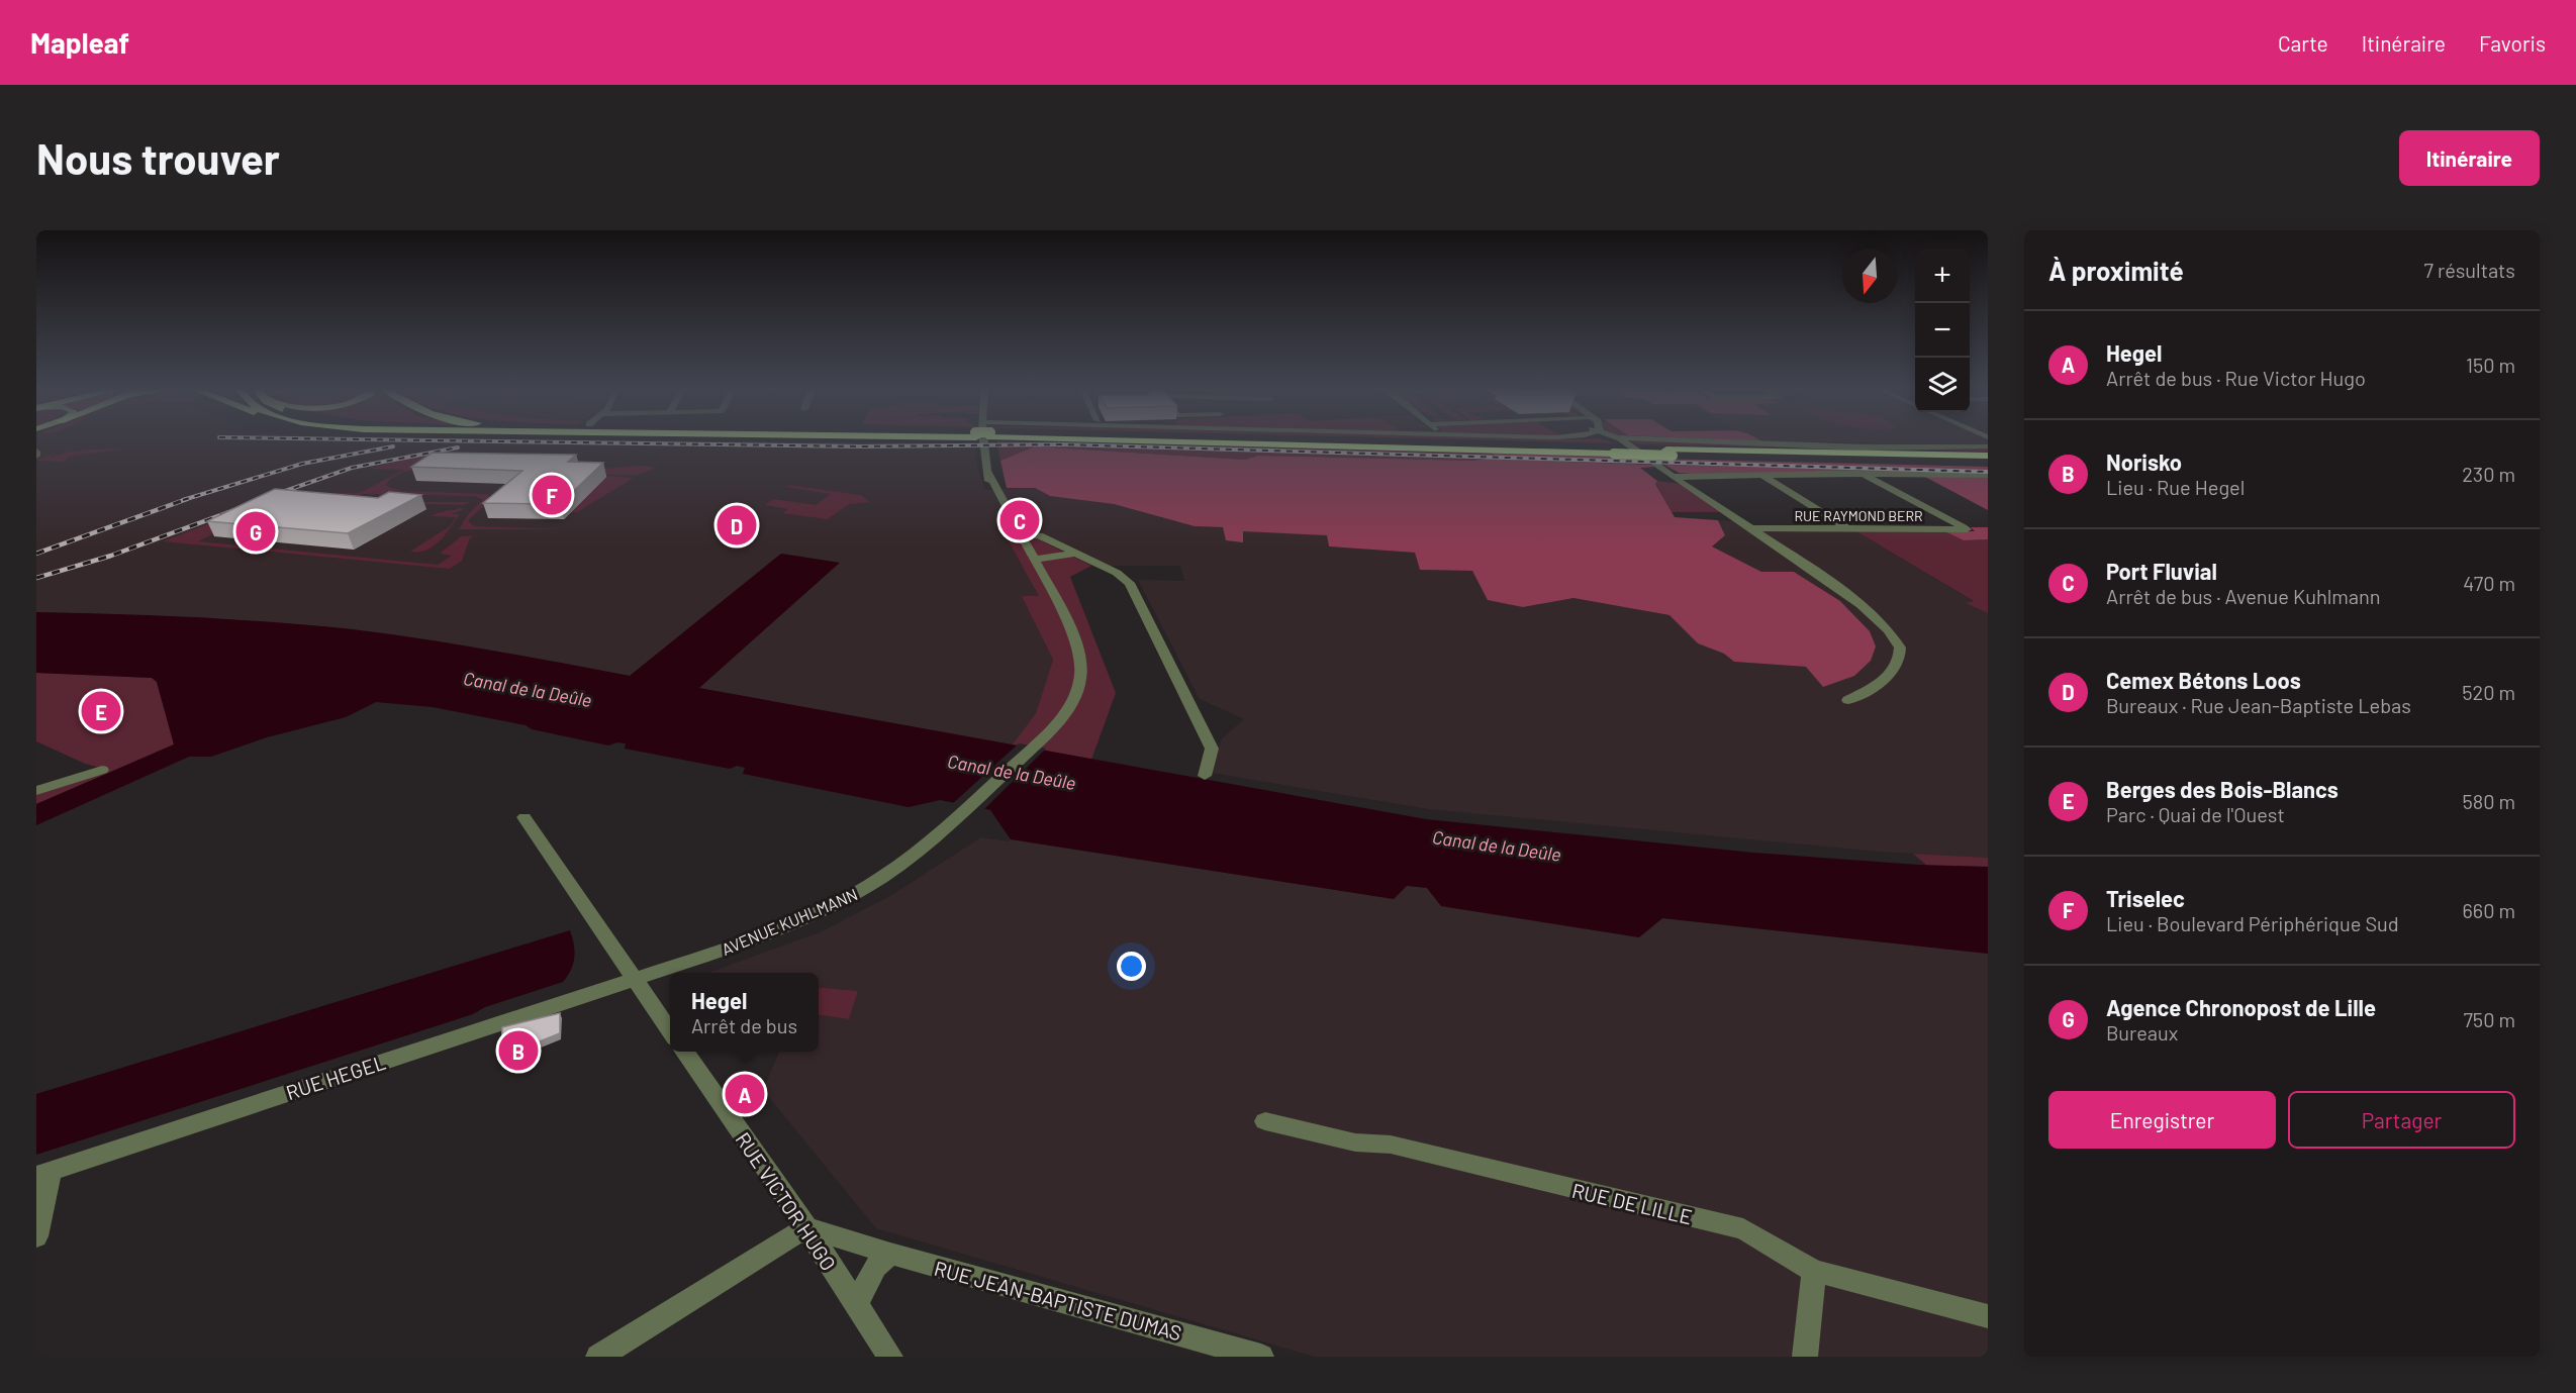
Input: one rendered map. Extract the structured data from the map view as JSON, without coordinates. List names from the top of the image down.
{
  "streets": {
    "street": [
      "RUE RAYMOND BERR",
      "AVENUE KUHLMANN",
      "RUE HEGEL",
      "RUE VICTOR HUGO",
      "RUE DE LILLE",
      "RUE JEAN-BAPTISTE DUMAS"
    ]
  },
  "crossings": [
    ["AVENUE KUHLMANN", "RUE HEGEL"],
    ["RUE VICTOR HUGO", "RUE JEAN-BAPTISTE DUMAS"]
  ],
  "water": ["Canal de la Deûle"],
  "north": "bottom",
  "page": {
    "header": "Mapleaf",
    "nav": ["Carte", "Itinéraire", "Favoris"],
    "buttons": [
      "Itinéraire",
      ["Enregistrer", "Partager"]
    ],
    "title": "Nous trouver",
    "heading": ["À proximité", "7 résultats"],
    "map_buttons": ["+", "−"],
    "list": [
      {
        "mark": "A",
        "name": "Hegel",
        "note": "Arrêt de bus · Rue Victor Hugo",
        "value": "150 m"
      },
      {
        "mark": "B",
        "name": "Norisko",
        "note": "Lieu · Rue Hegel",
        "value": "230 m"
      },
      {
        "mark": "C",
        "name": "Port Fluvial",
        "note": "Arrêt de bus · Avenue Kuhlmann",
        "value": "470 m"
      },
      {
        "mark": "D",
        "name": "Cemex Bétons Loos",
        "note": "Bureaux · Rue Jean-Baptiste Lebas",
        "value": "520 m"
      },
      {
        "mark": "E",
        "name": "Berges des Bois-Blancs",
        "note": "Parc · Quai de l'Ouest",
        "value": "580 m"
      },
      {
        "mark": "F",
        "name": "Triselec",
        "note": "Lieu · Boulevard Périphérique Sud",
        "value": "660 m"
      },
      {
        "mark": "G",
        "name": "Agence Chronopost de Lille",
        "note": "Bureaux",
        "value": "750 m"
      }
    ],
    "pins": [
      "F",
      "C",
      "D",
      "G",
      "E",
      "B",
      "A"
    ],
    "popup": ["Hegel", "Arrêt de bus"]
  }
}
